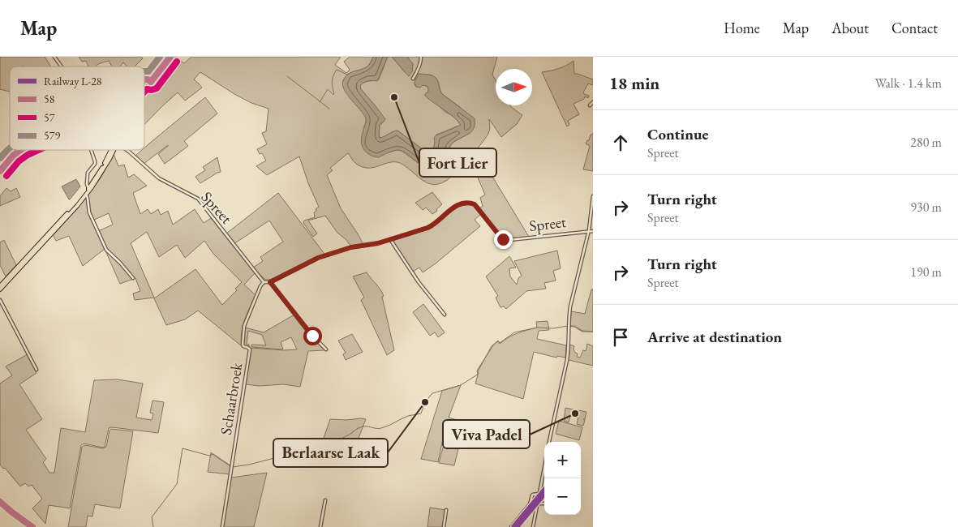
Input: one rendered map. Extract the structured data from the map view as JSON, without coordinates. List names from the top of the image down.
{
  "streets": {
    "street": ["Spreet", "Schaarbroek"]
  },
  "crossings": [
    ["Spreet", "Schaarbroek"]
  ],
  "places": ["Fort Lier", "Berlaarse Laak", "Viva Padel"],
  "lines": [
    "transit line 58",
    "transit line 579",
    "transit line 57",
    "rail line L-28"
  ],
  "legend": [
    "Railway L-28",
    "58",
    "57",
    "579"
  ],
  "north": "right",
  "page": {
    "header": "Map",
    "nav": [
      "Home",
      "Map",
      "About",
      "Contact"
    ],
    "heading": ["18 min", "Walk · 1.4 km"],
    "list": [
      ["Continue", "Spreet", "280 m"],
      ["Turn right", "Spreet", "930 m"],
      ["Turn right", "Spreet", "190 m"],
      "Arrive at destination"
    ],
    "map_buttons": ["+", "−"]
  }
}
